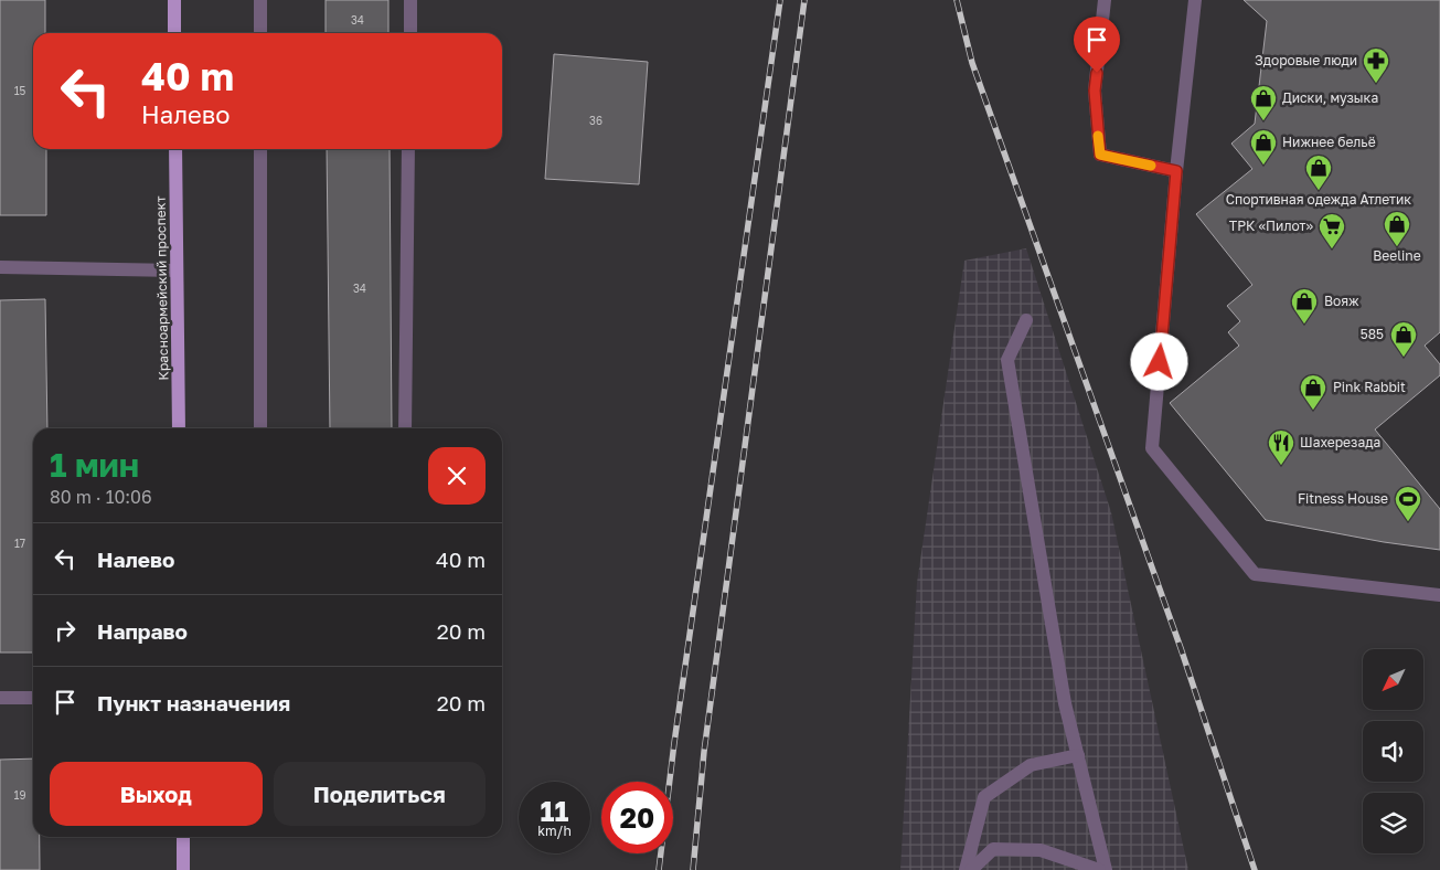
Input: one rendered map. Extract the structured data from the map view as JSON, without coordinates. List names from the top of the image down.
{
  "streets": {
    "main road": ["Красноармейский проспект"]
  },
  "places": {
    "pharmacy": ["Здоровые люди"],
    "shop": [
      "Диски, музыка",
      "Нижнее бельё",
      "Спортивная одежда Атлетик",
      "Beeline",
      "Вояж",
      "585",
      "Pink Rabbit"
    ],
    "supermarket": ["ТРК «Пилот»"],
    "restaurant": ["Шахерезада"],
    "sports": ["Fitness House"]
  },
  "house_numbers": [
    "34",
    "15",
    "36",
    "34",
    "17",
    "19"
  ],
  "north": "bottom left",
  "page": {
    "turn": ["40 m", "Налево"],
    "heading": ["1 мин", "80 m · 10:06"],
    "list": [
      {
        "name": "Налево",
        "value": "40 m"
      },
      {
        "name": "Направо",
        "value": "20 m"
      },
      {
        "name": "Пункт назначения",
        "value": "20 m"
      }
    ],
    "buttons": ["Выход", "Поделиться"],
    "speed": "11 km/h",
    "limit": "20"
  }
}
